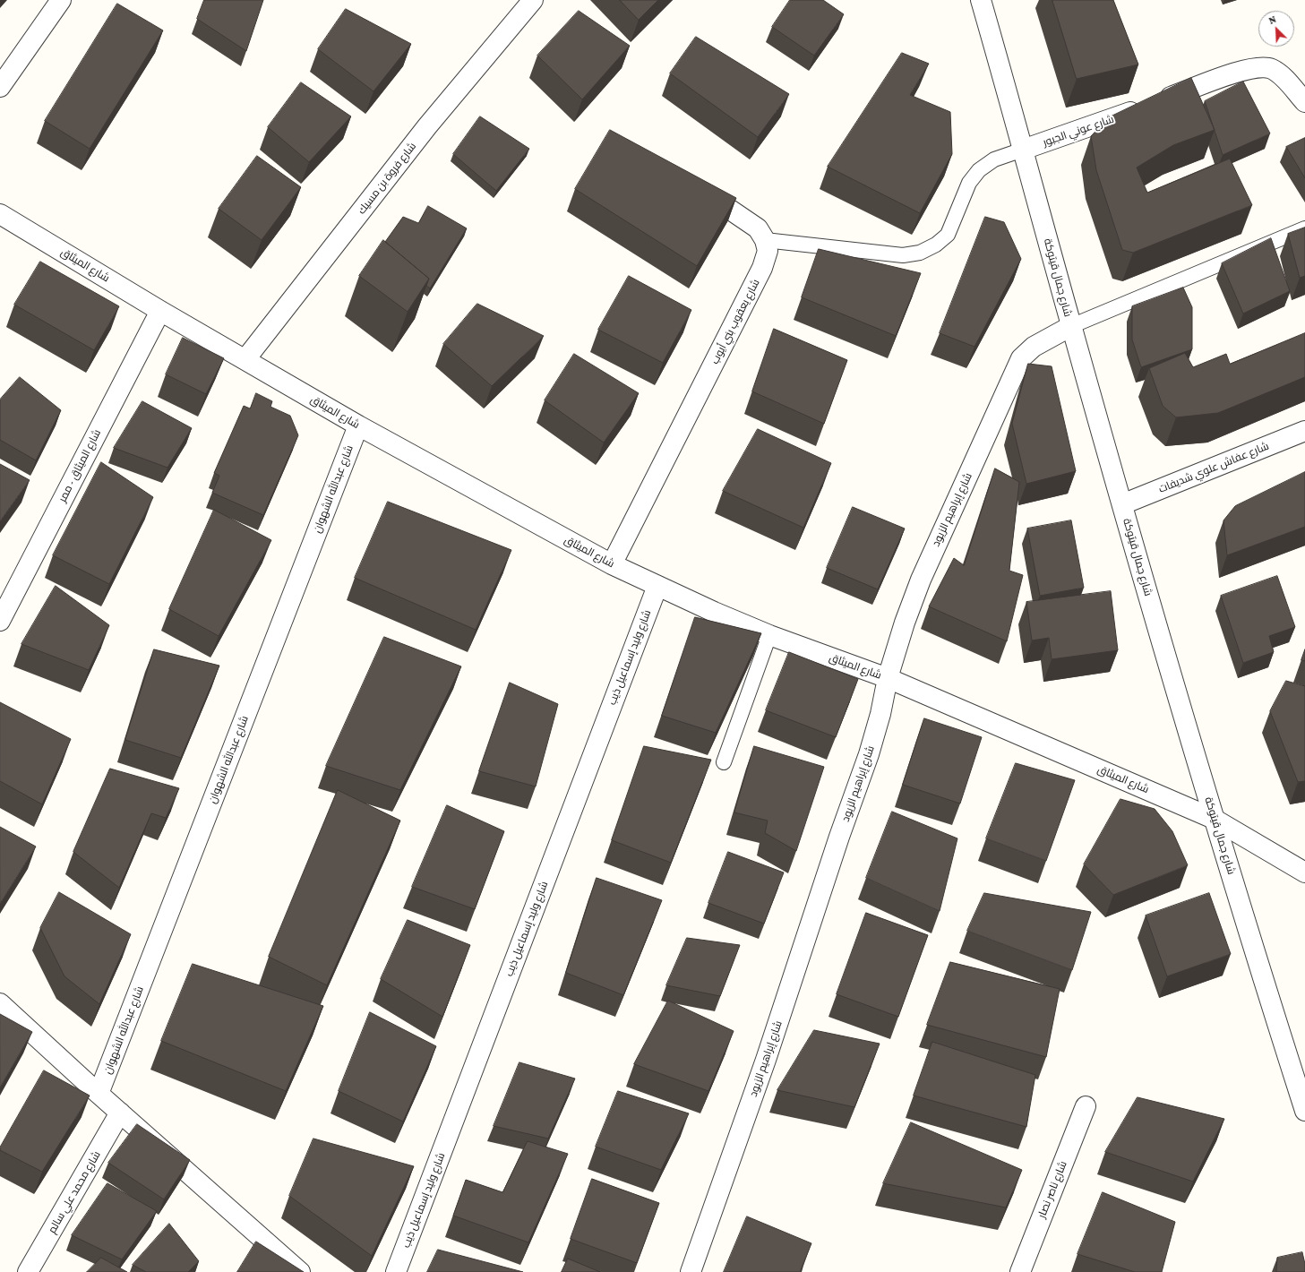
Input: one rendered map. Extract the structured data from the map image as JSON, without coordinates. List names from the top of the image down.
{
  "streets": {
    "street": [
      "شارع عوني الجبور",
      "شارع فروة بن مسيك",
      "شارع الميثاق",
      "شارع جمال قيتوكة",
      "شارع يعقوب بني أيوب",
      "شارع الميثاق - ممر",
      "شارع عفاش علوي شديفات",
      "شارع عبدالله الشهوان",
      "شارع إبراهيم الزيود",
      "شارع وليد إسماعيل ذيب",
      "شارع ناصر نصار",
      "شارع محمد علي سالم"
    ]
  },
  "crossings": [
    ["شارع عوني الجبور", "شارع جمال قيتوكة"],
    ["شارع فروة بن مسيك", "شارع الميثاق"],
    ["شارع الميثاق", "شارع جمال قيتوكة"],
    ["شارع الميثاق", "شارع يعقوب بني أيوب"],
    ["شارع الميثاق", "شارع الميثاق - ممر"],
    ["شارع الميثاق", "شارع عبدالله الشهوان"],
    ["شارع الميثاق", "شارع إبراهيم الزيود"],
    ["شارع الميثاق", "شارع وليد إسماعيل ذيب"],
    ["شارع جمال قيتوكة", "شارع عفاش علوي شديفات"],
    ["شارع جمال قيتوكة", "شارع إبراهيم الزيود"]
  ],
  "north": "top left"
}
